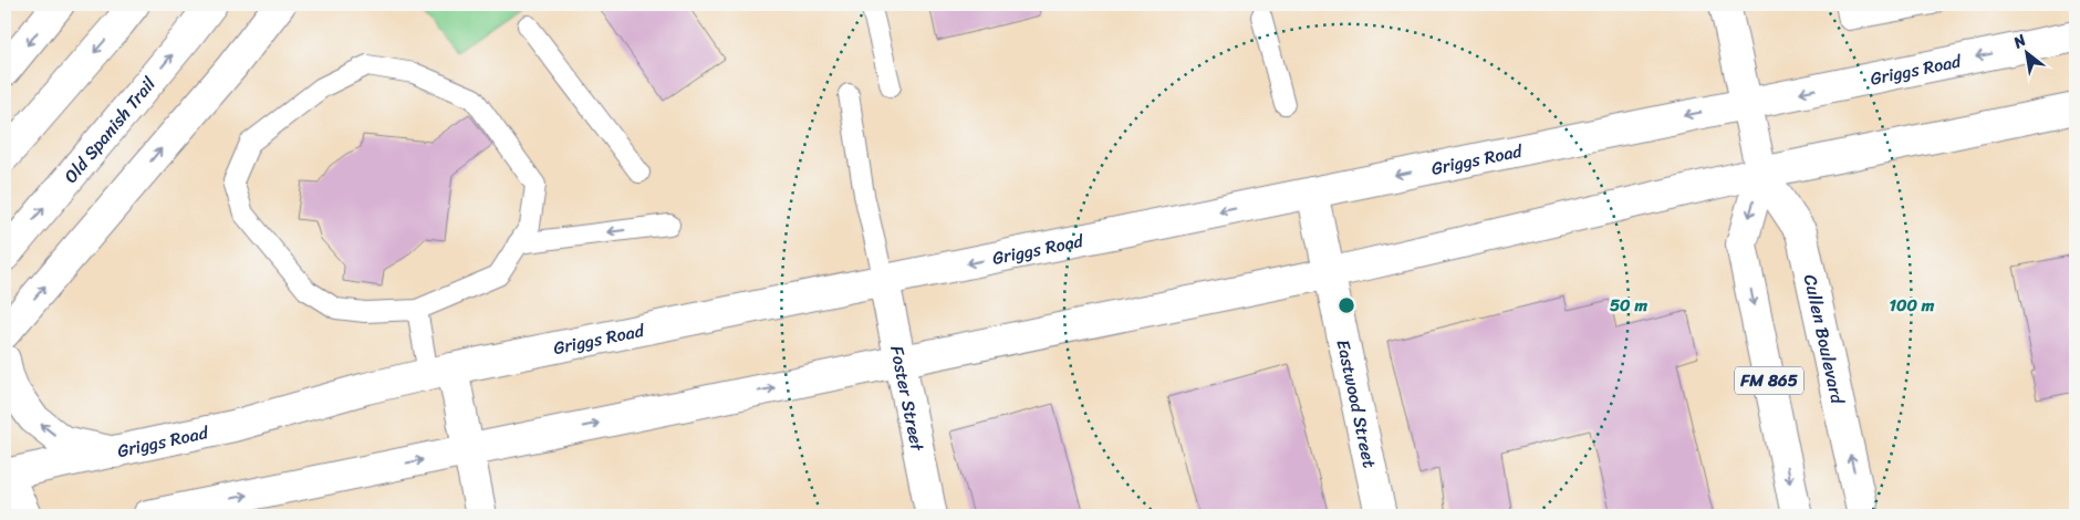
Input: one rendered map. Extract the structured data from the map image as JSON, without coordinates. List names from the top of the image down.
{
  "streets": {
    "main road": [
      "Griggs Road",
      "Old Spanish Trail",
      "Cullen Boulevard",
      "FM 865",
      "Foster Street",
      "Eastwood Street"
    ]
  },
  "crossings": [
    ["Griggs Road", "Cullen Boulevard"],
    ["Griggs Road", "Foster Street"],
    ["Griggs Road", "Eastwood Street"]
  ],
  "north": "top left",
  "rings": ["50 m", "100 m"]
}
